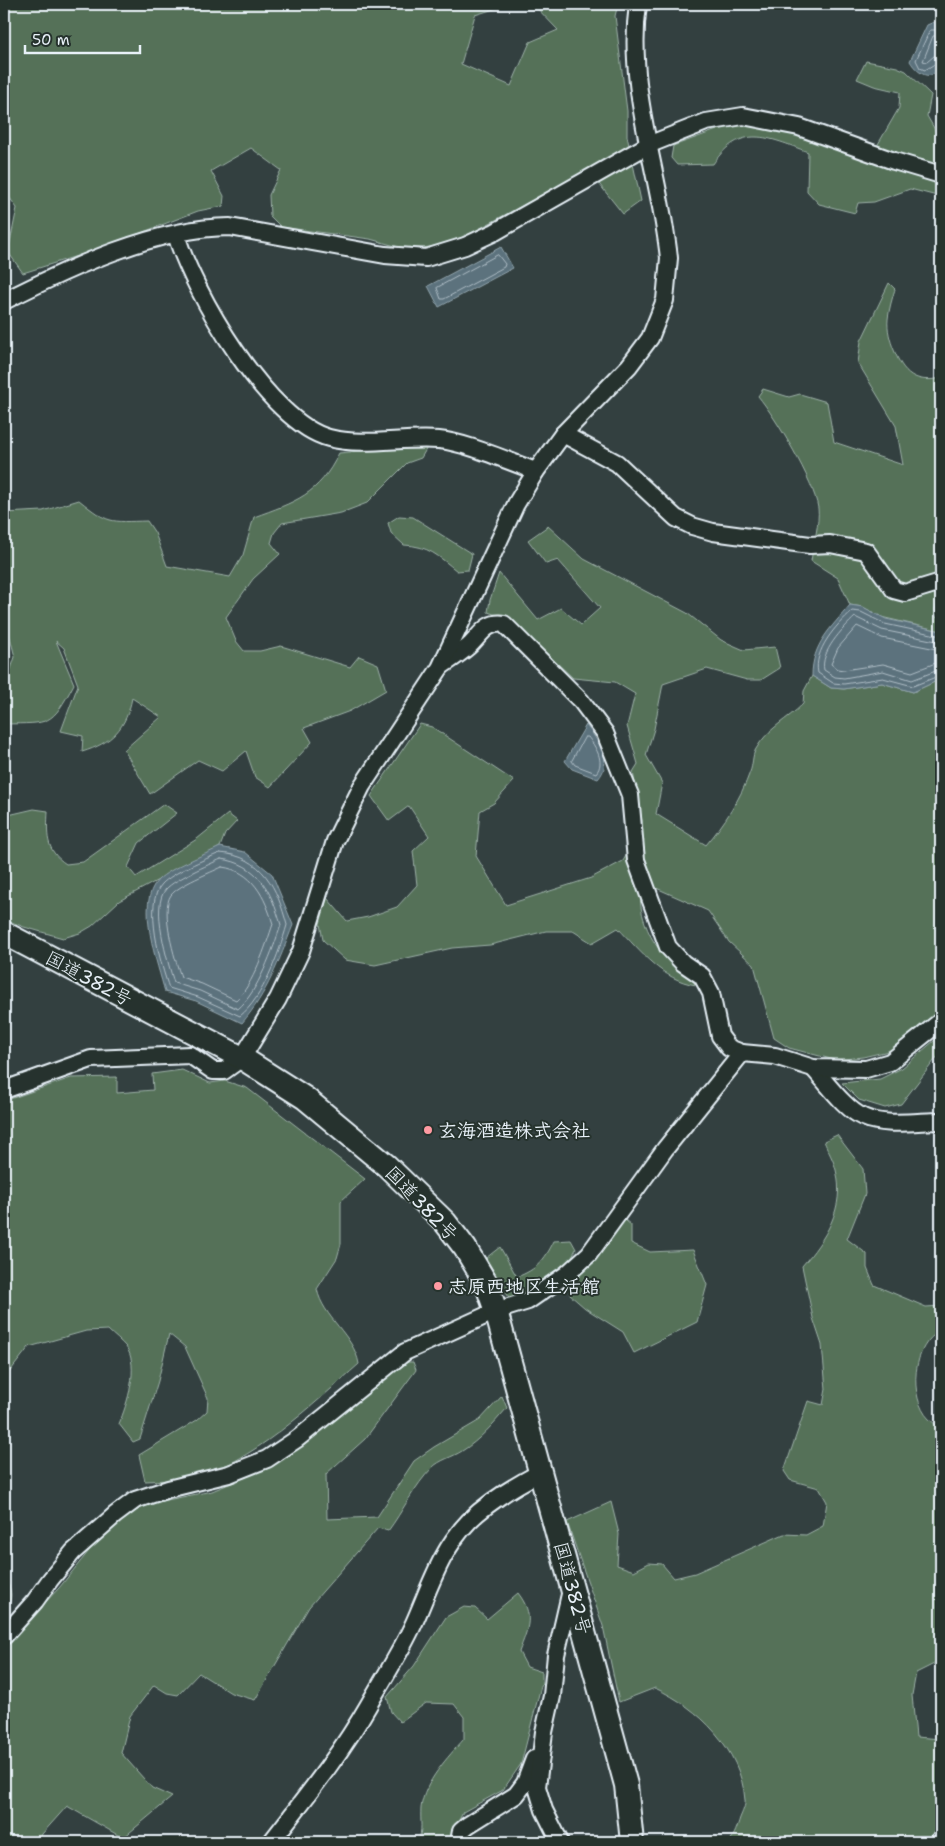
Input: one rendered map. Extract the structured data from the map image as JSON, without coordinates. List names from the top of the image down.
{
  "streets": {
    "highway": ["国道382号"]
  },
  "places": ["玄海酒造株式会社", "志原西地区生活館"],
  "scale_bar": "50 m"
}
